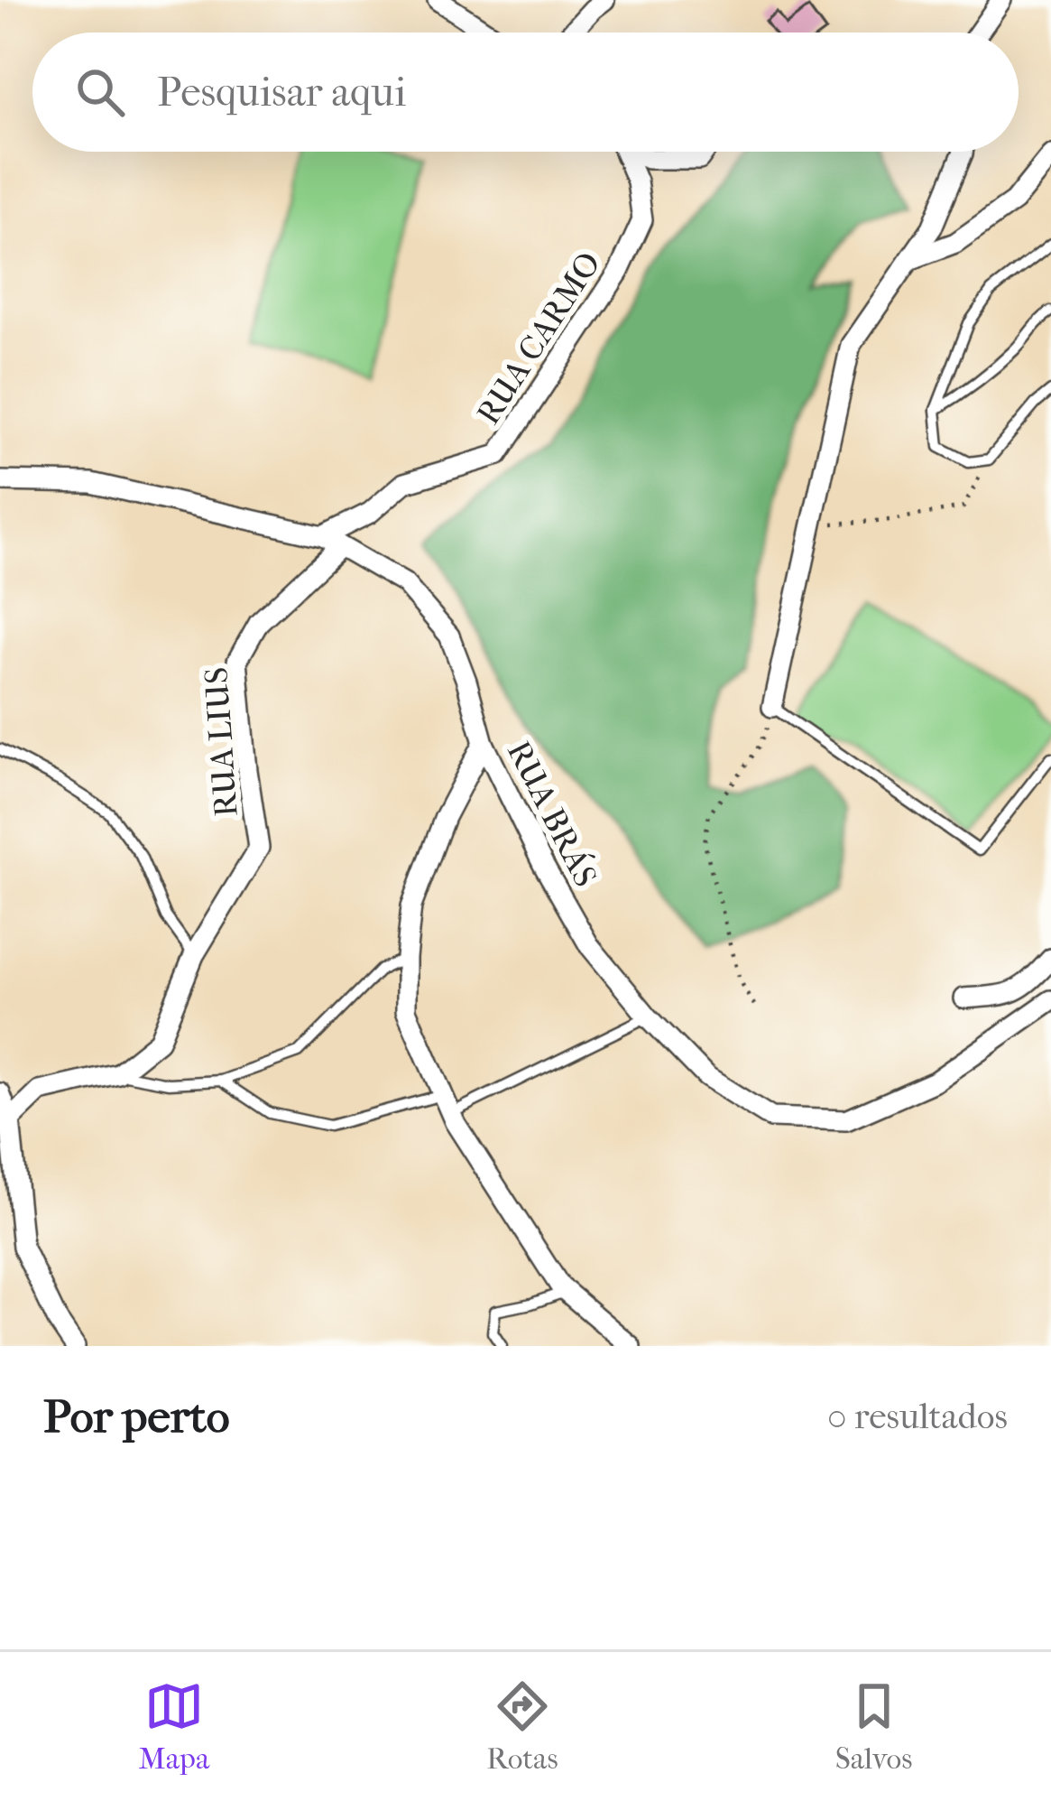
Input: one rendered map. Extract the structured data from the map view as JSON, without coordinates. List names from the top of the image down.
{
  "streets": {
    "street": ["RUA CARMO", "RUA LIUS", "RUA BRÁS"]
  },
  "crossings": [
    ["RUA CARMO", "RUA LIUS"],
    ["RUA CARMO", "RUA BRÁS"],
    ["RUA LIUS", "RUA BRÁS"]
  ],
  "page": {
    "search": "Pesquisar aqui",
    "heading": ["Por perto", "0 resultados"],
    "nav": ["Mapa", "Rotas", "Salvos"]
  }
}
